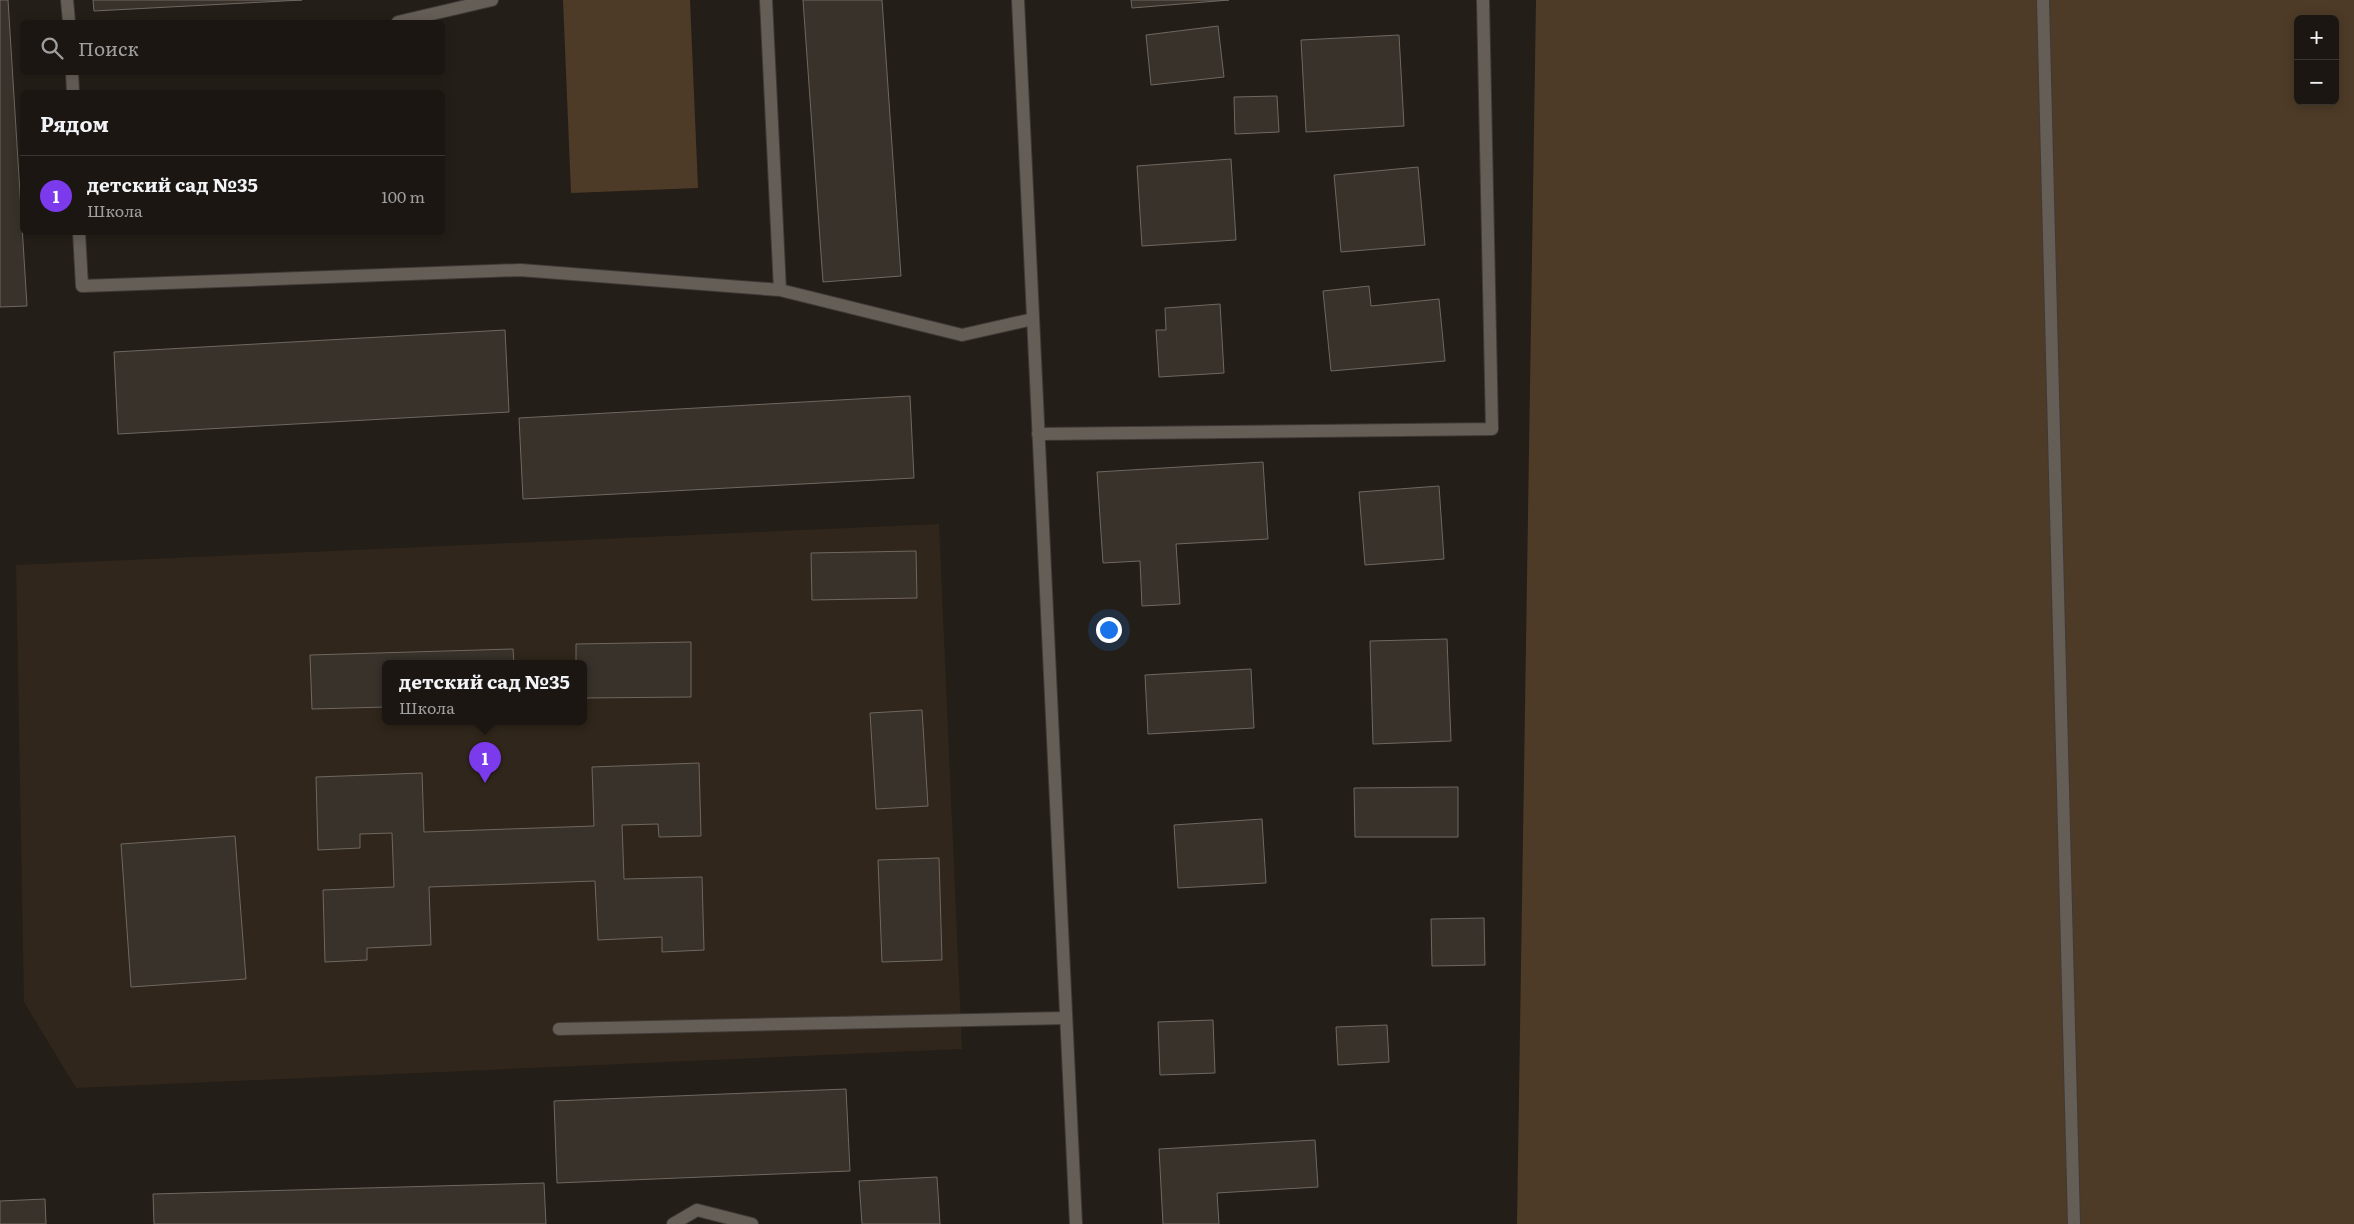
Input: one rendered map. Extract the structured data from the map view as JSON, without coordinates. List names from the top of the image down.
{
  "page": {
    "map_buttons": ["+", "−"],
    "search": "Поиск",
    "heading": "Рядом",
    "list": [
      {
        "mark": "1",
        "name": "детский сад №35",
        "note": "Школа",
        "value": "100 m"
      }
    ],
    "popup": ["детский сад №35", "Школа"],
    "pins": "1"
  }
}
